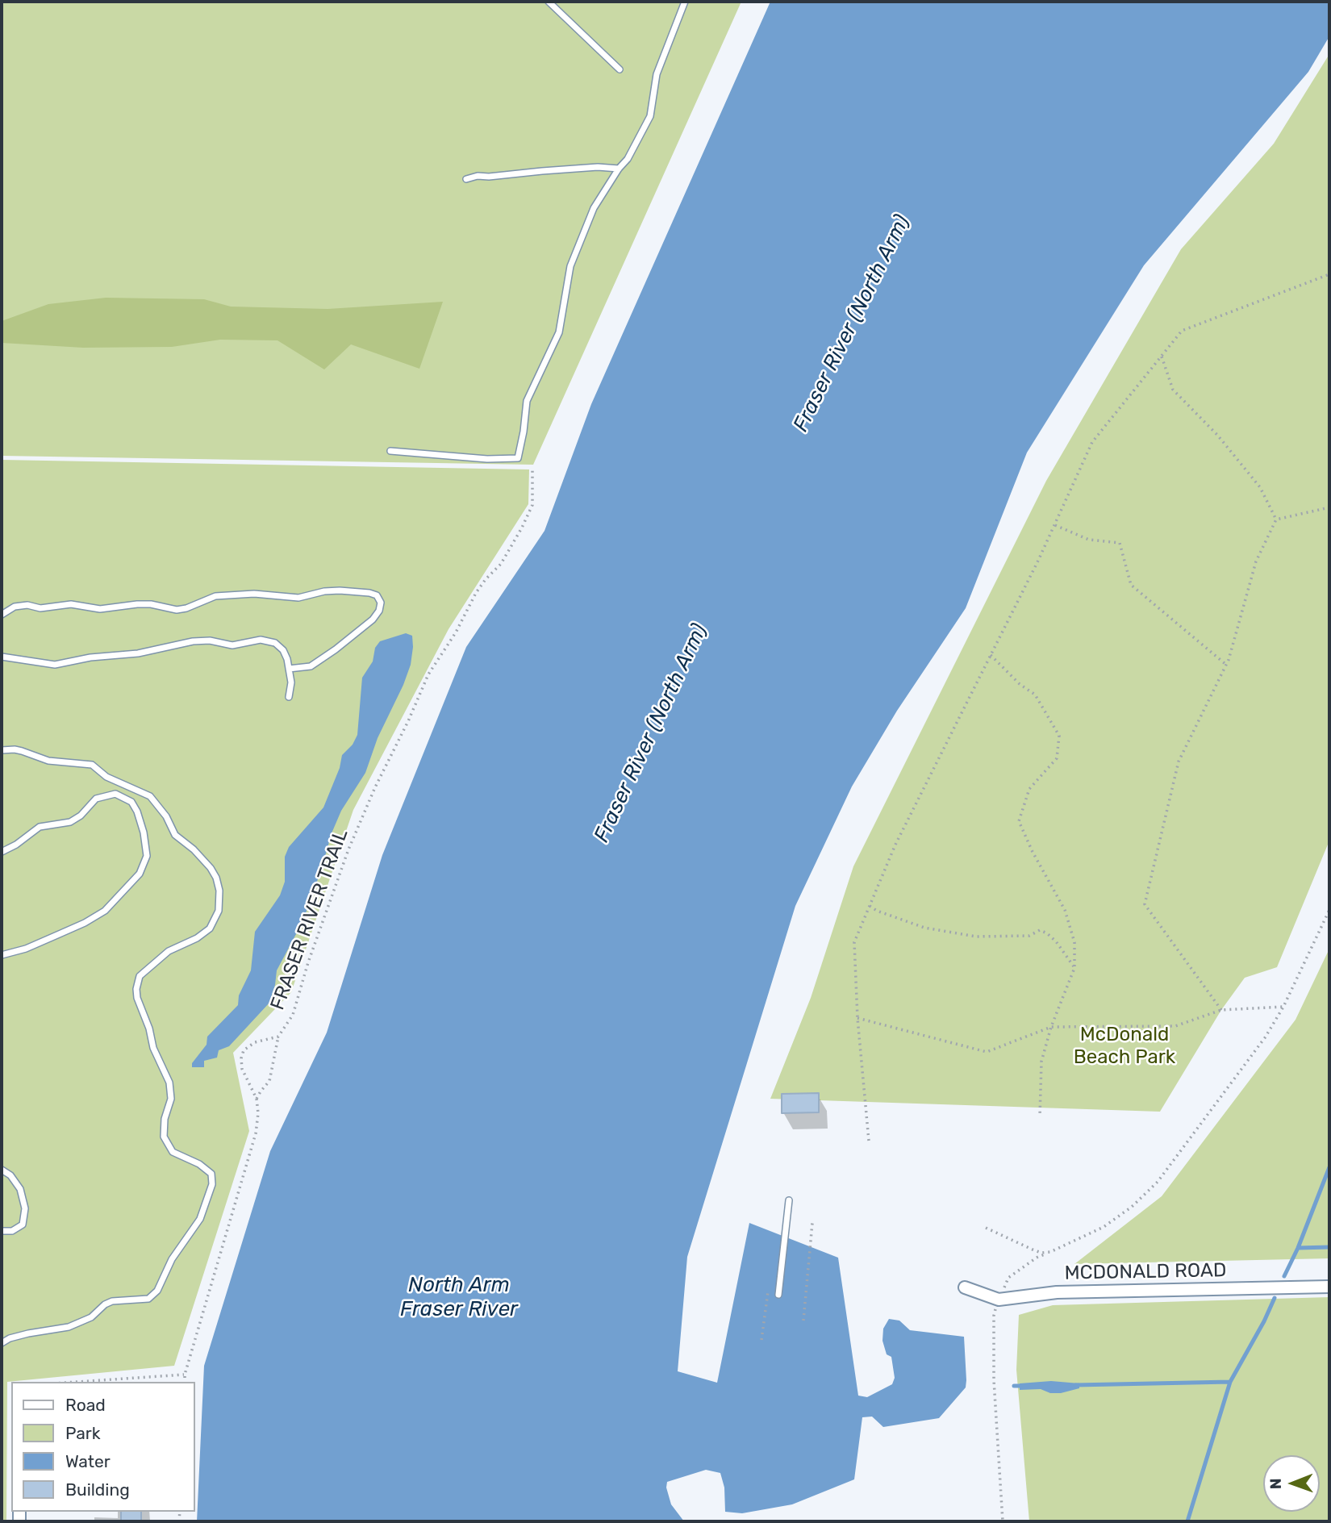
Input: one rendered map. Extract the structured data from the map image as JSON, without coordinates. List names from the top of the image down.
{
  "streets": {
    "street": ["MCDONALD ROAD"],
    "path": ["FRASER RIVER TRAIL"]
  },
  "water": ["Fraser River (North Arm)", "North Arm Fraser River"],
  "parks": ["McDonald Beach Park"],
  "legend": [
    "Road",
    "Park",
    "Water",
    "Building"
  ],
  "north": "left"
}
